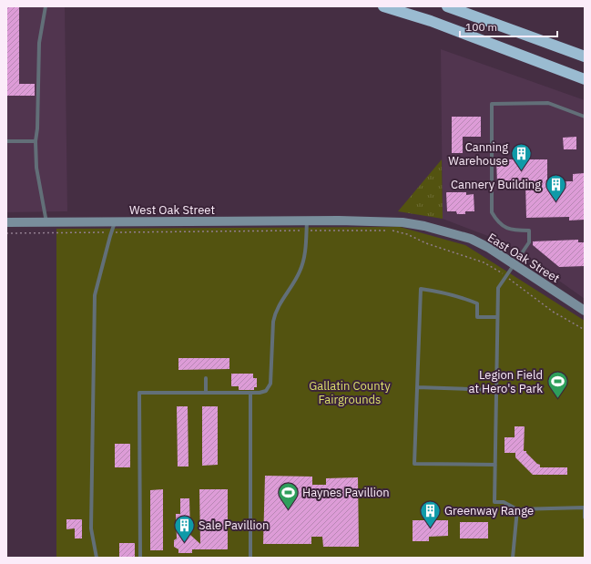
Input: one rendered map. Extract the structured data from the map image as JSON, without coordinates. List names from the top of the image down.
{
  "streets": {
    "street": ["West Oak Street", "East Oak Street"]
  },
  "crossings": [
    ["West Oak Street", "East Oak Street"]
  ],
  "parks": ["Gallatin County Fairgrounds"],
  "places": {
    "building": [
      "Canning Warehouse",
      "Cannery Building",
      "Greenway Range",
      "Sale Pavillion"
    ],
    "sports": ["Legion Field at Hero's Park", "Haynes Pavillion"]
  },
  "scale_bar": "100 m"
}
